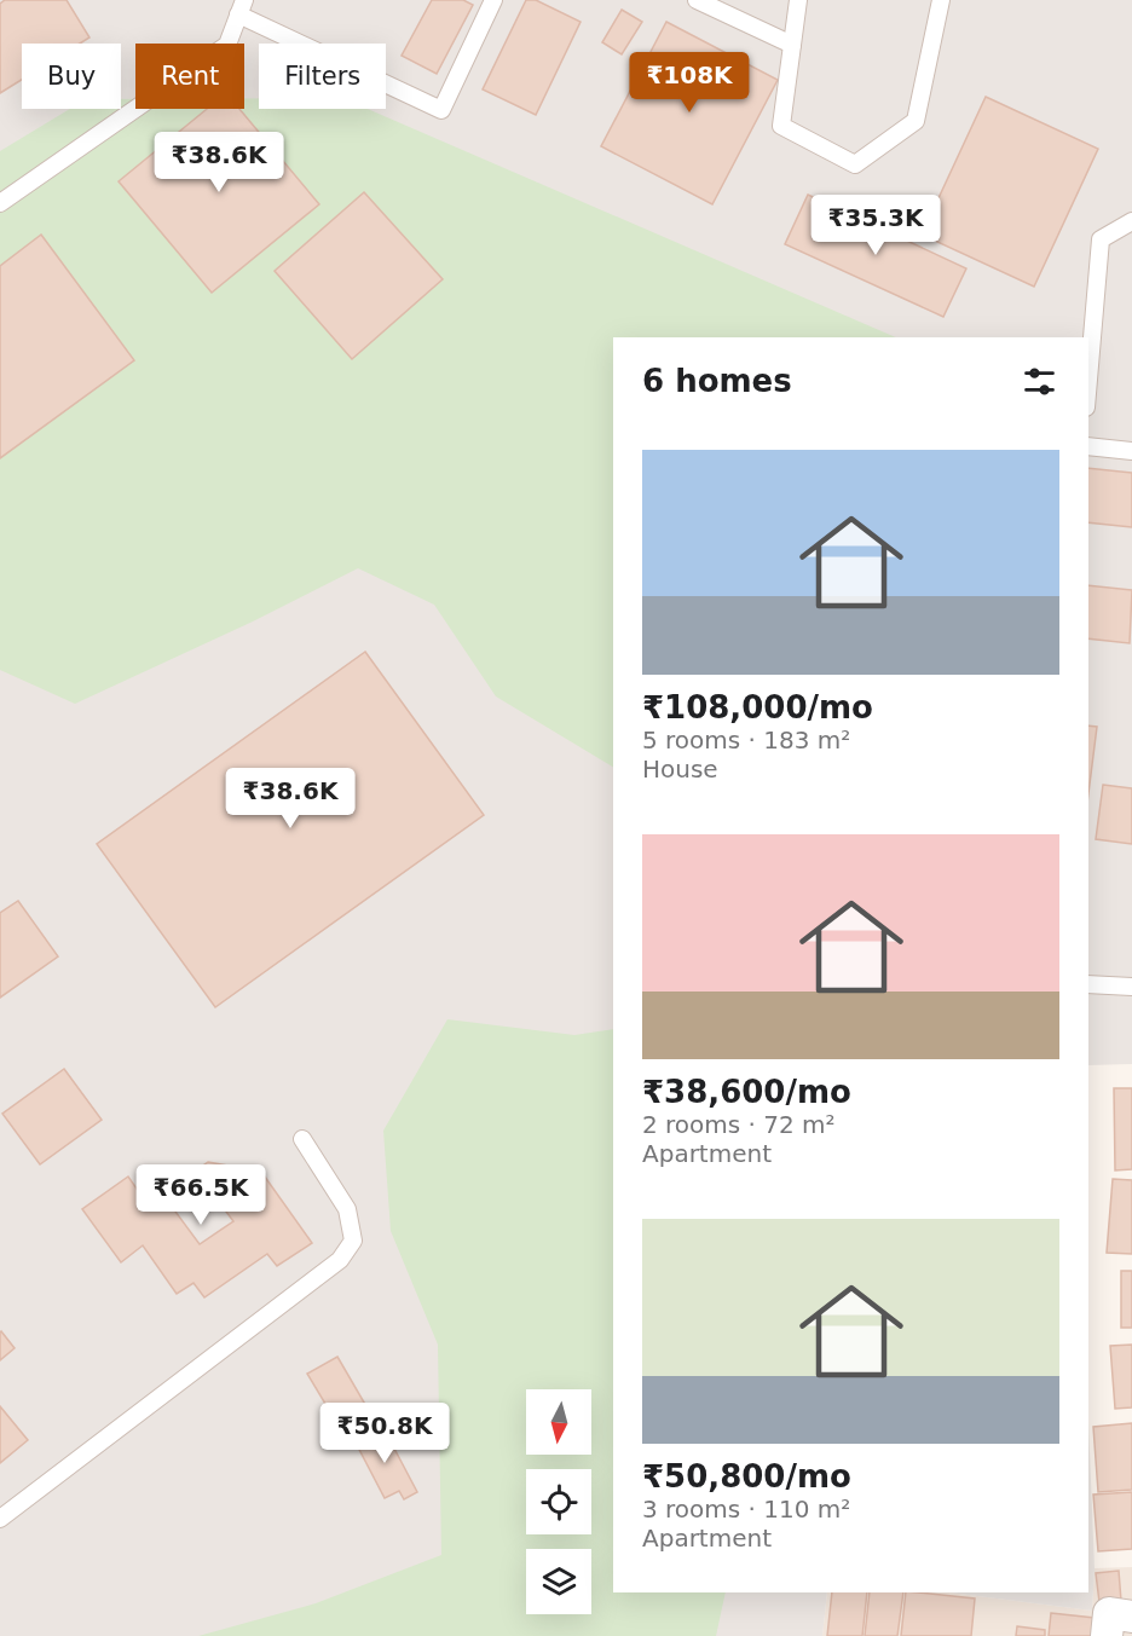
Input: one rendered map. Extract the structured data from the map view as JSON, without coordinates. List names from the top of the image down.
{
  "north": "bottom",
  "page": {
    "chip": ["Buy", "Rent", "Filters"],
    "price": [
      "₹108K",
      "₹38.6K",
      "₹35.3K",
      "₹38.6K",
      "₹66.5K",
      "₹50.8K"
    ],
    "heading": "6 homes",
    "list": [
      {
        "name": "₹108,000/mo",
        "note": "5 rooms · 183 m² · House"
      },
      {
        "name": "₹38,600/mo",
        "note": "2 rooms · 72 m² · Apartment"
      },
      {
        "name": "₹50,800/mo",
        "note": "3 rooms · 110 m² · Apartment"
      }
    ]
  }
}
